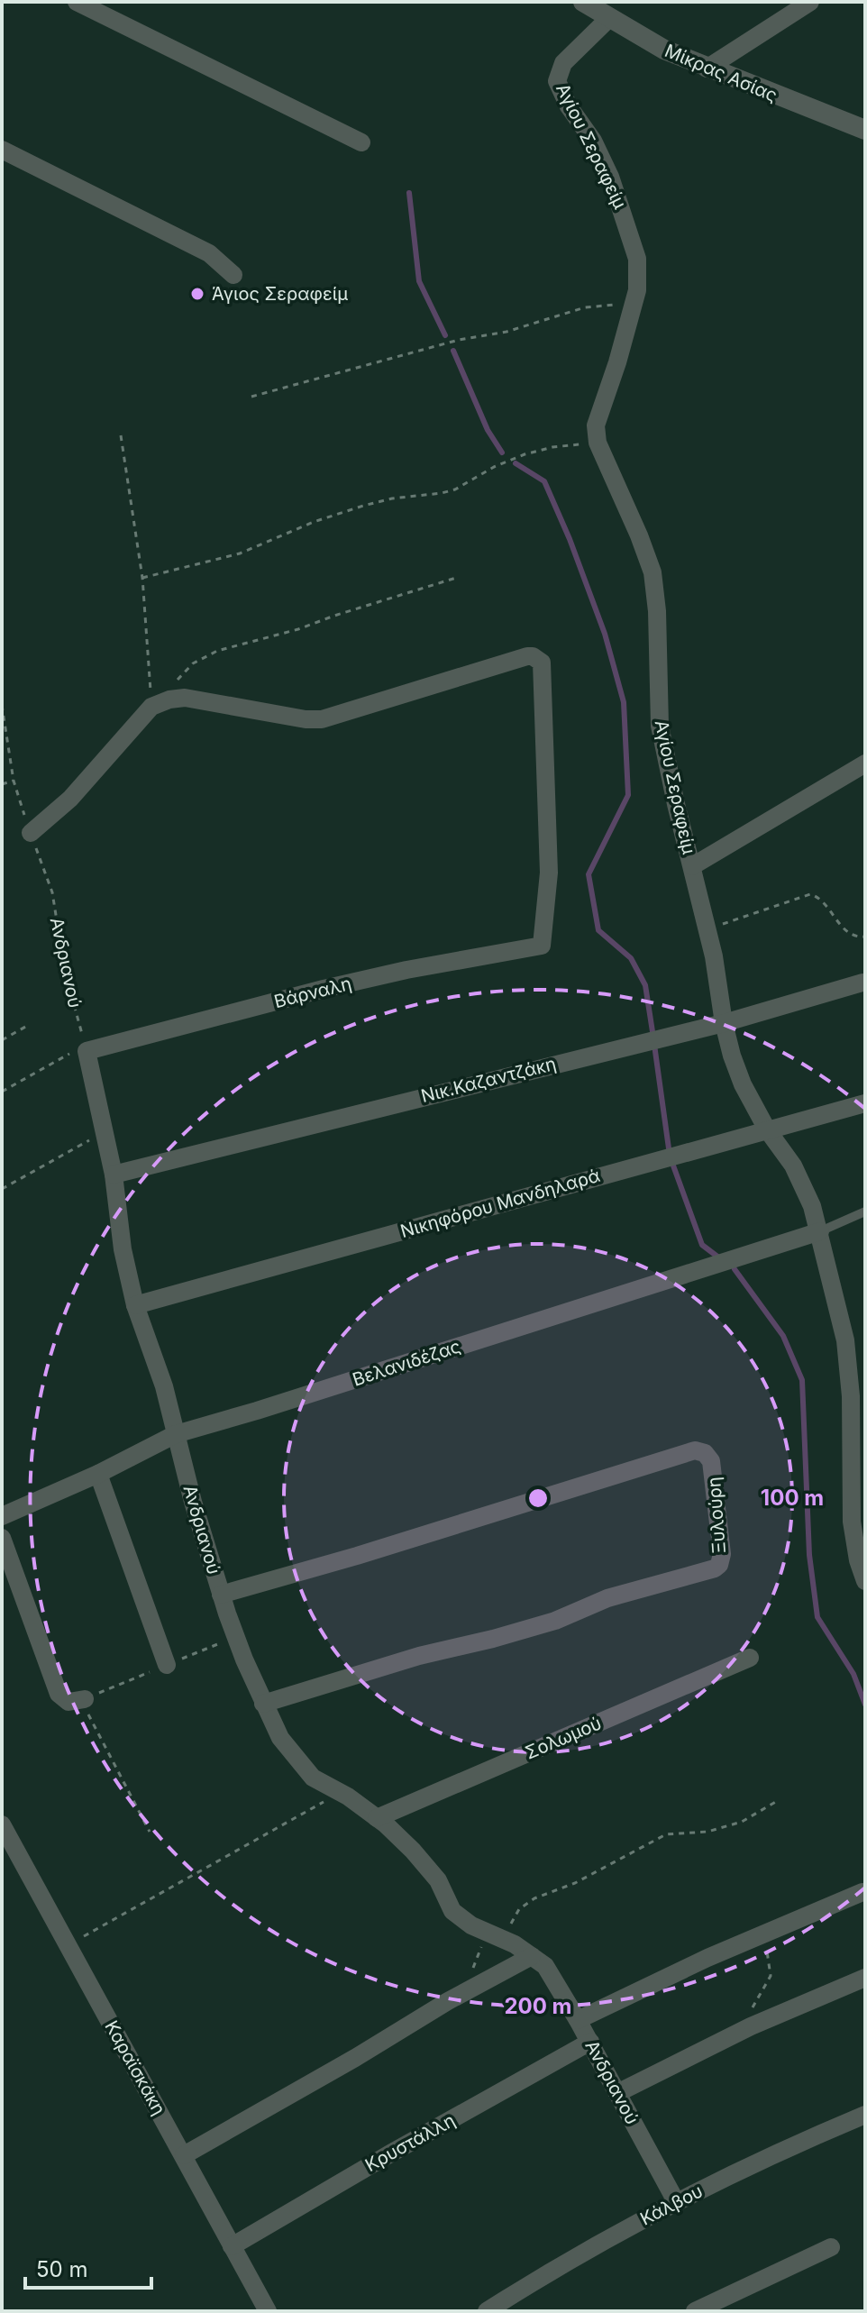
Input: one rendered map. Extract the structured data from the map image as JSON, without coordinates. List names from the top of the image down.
{
  "streets": {
    "street": [
      "Μίκρας Ασίας",
      "Αγίου Σεραφείμ",
      "Ανδριανού",
      "Βάρναλη",
      "Νικ.Καζαντζάκη",
      "Νικηφόρου Μανδηλαρά",
      "Βελανιδέζας",
      "Ξυλούρη",
      "Σολωμού",
      "Καραϊσκάκη",
      "Κρυστάλλη",
      "Κάλβου"
    ]
  },
  "crossings": [
    ["Μίκρας Ασίας", "Αγίου Σεραφείμ"],
    ["Αγίου Σεραφείμ", "Νικ.Καζαντζάκη"],
    ["Αγίου Σεραφείμ", "Νικηφόρου Μανδηλαρά"],
    ["Αγίου Σεραφείμ", "Βελανιδέζας"],
    ["Ανδριανού", "Βάρναλη"],
    ["Ανδριανού", "Νικ.Καζαντζάκη"],
    ["Ανδριανού", "Νικηφόρου Μανδηλαρά"],
    ["Ανδριανού", "Βελανιδέζας"],
    ["Ανδριανού", "Ξυλούρη"],
    ["Ανδριανού", "Σολωμού"],
    ["Ανδριανού", "Κρυστάλλη"],
    ["Ανδριανού", "Κάλβου"],
    ["Καραϊσκάκη", "Κρυστάλλη"]
  ],
  "places": ["Άγιος Σεραφείμ"],
  "scale_bar": "50 m",
  "rings": ["100 m", "200 m"]
}
